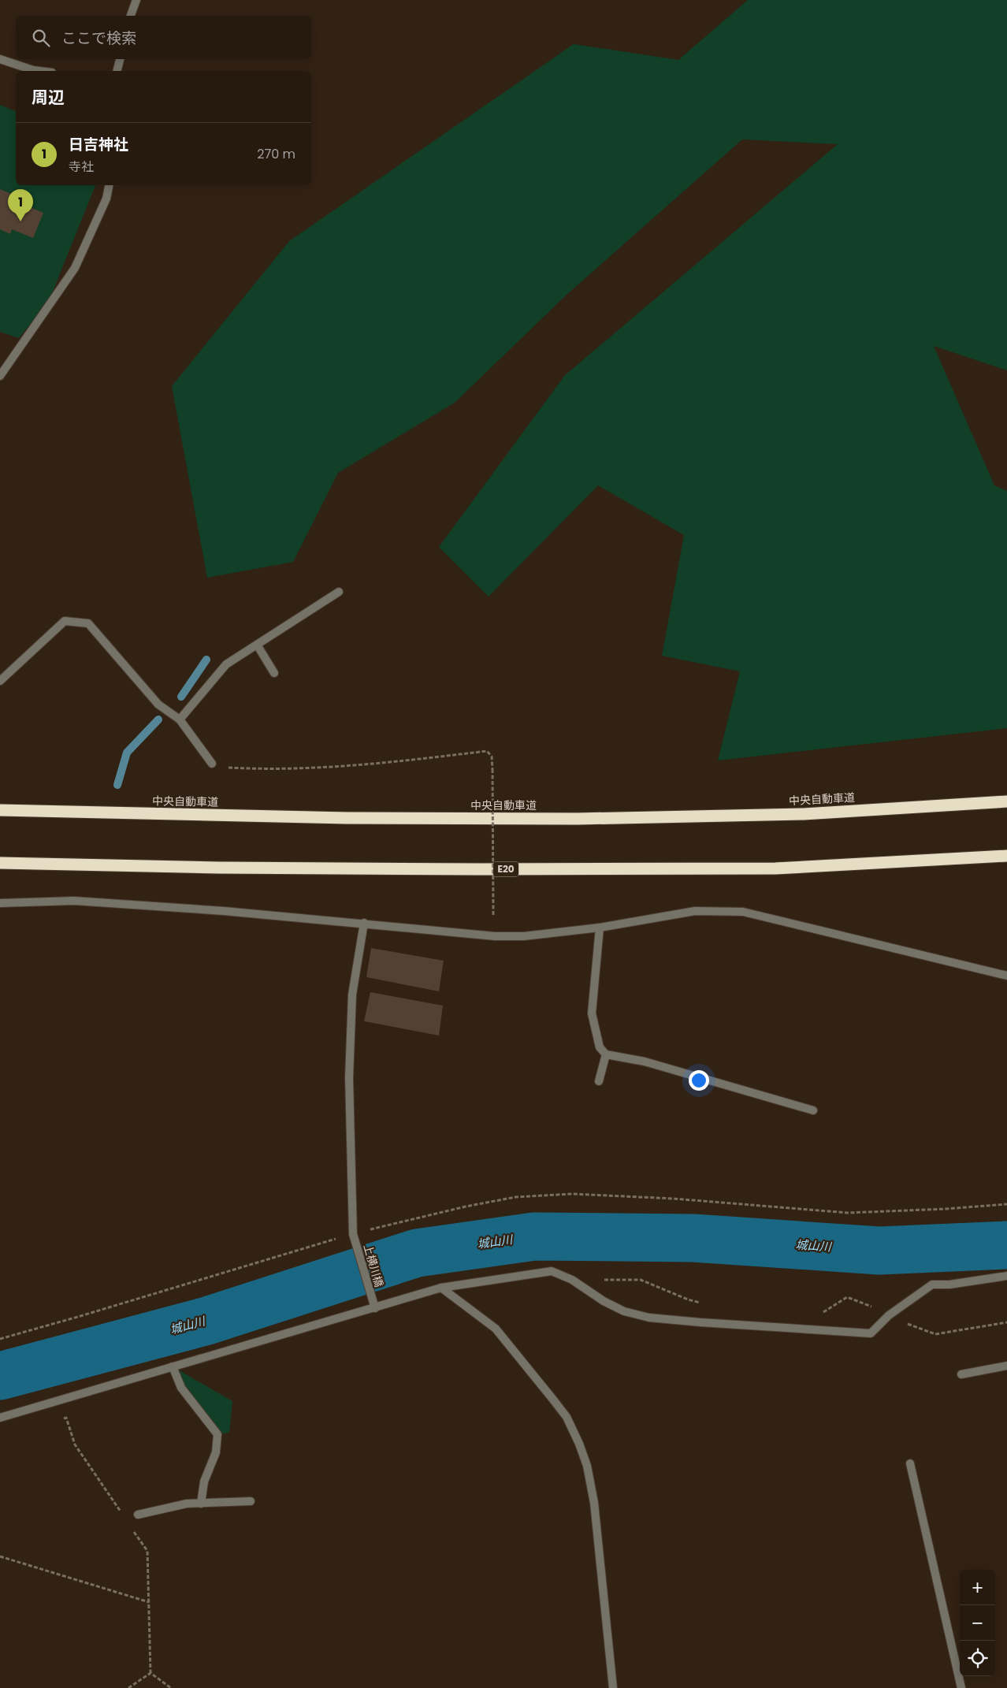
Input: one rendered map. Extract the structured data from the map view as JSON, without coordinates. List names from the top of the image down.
{
  "streets": {
    "highway": ["中央自動車道", "E20"],
    "street": ["上横川橋"]
  },
  "water": ["城山川"],
  "page": {
    "search": "ここで検索",
    "heading": "周辺",
    "list": [
      {
        "mark": "1",
        "name": "日吉神社",
        "note": "寺社",
        "value": "270 m"
      }
    ],
    "pins": "1",
    "map_buttons": ["+", "−"]
  }
}
